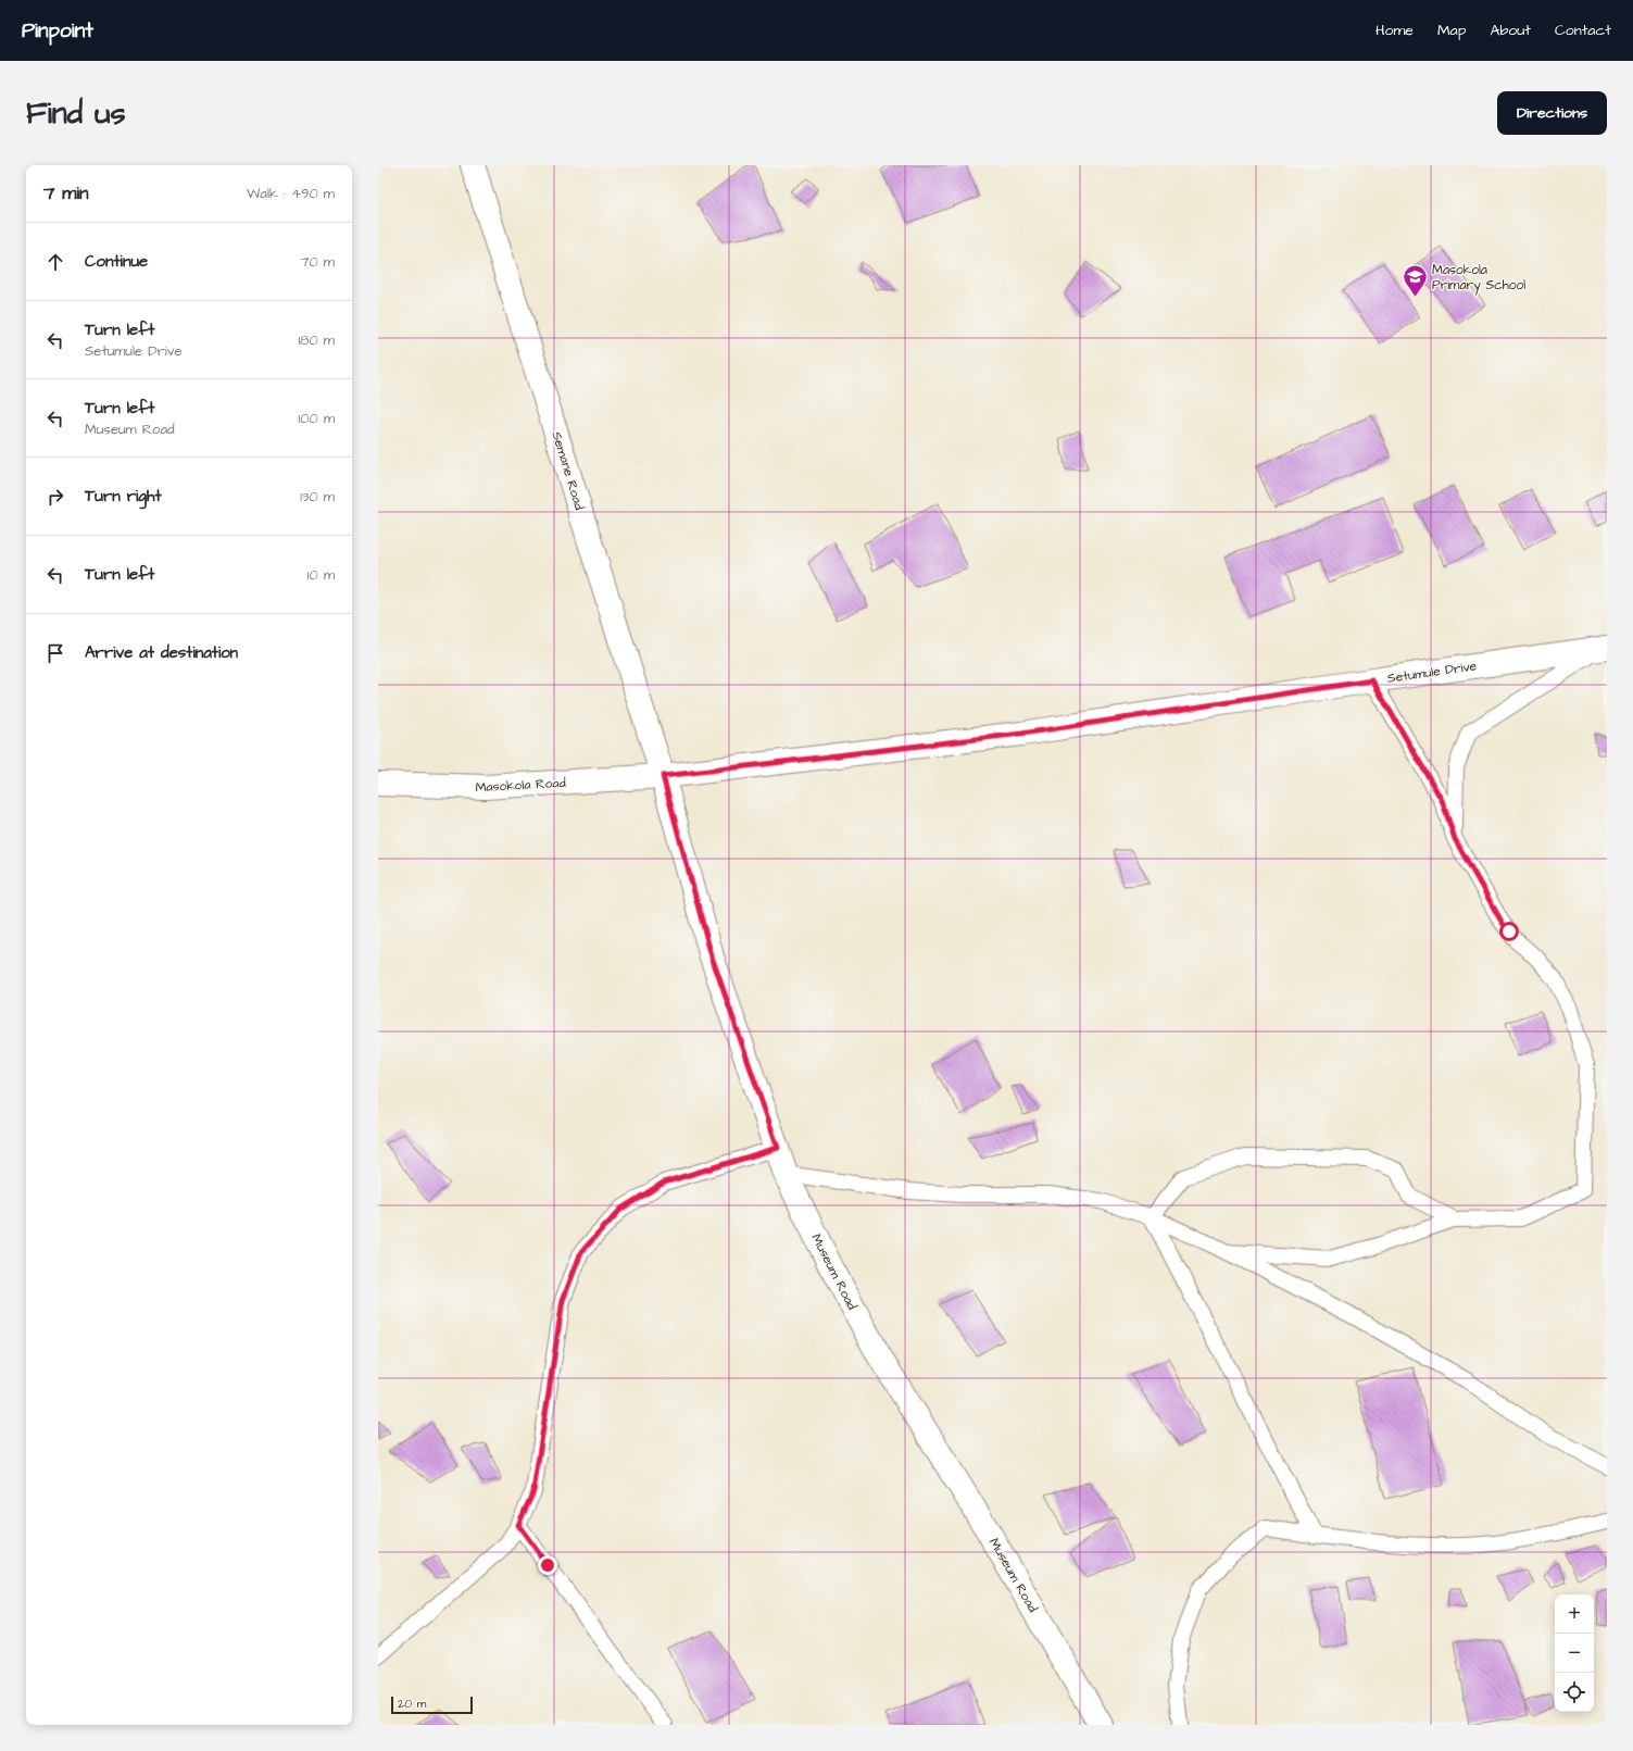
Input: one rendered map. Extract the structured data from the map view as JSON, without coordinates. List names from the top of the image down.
{
  "streets": {
    "street": [
      "Semane Road",
      "Setumule Drive",
      "Masokola Road",
      "Museum Road"
    ]
  },
  "crossings": [
    ["Semane Road", "Setumule Drive"],
    ["Semane Road", "Masokola Road"],
    ["Semane Road", "Museum Road"],
    ["Setumule Drive", "Masokola Road"],
    ["Setumule Drive", "Museum Road"],
    ["Masokola Road", "Museum Road"]
  ],
  "places": {
    "school or university": ["Masokola Primary School"]
  },
  "scale_bar": "20 m",
  "page": {
    "header": "Pinpoint",
    "nav": [
      "Home",
      "Map",
      "About",
      "Contact"
    ],
    "buttons": "Directions",
    "title": "Find us",
    "heading": ["7 min", "Walk · 490 m"],
    "list": [
      ["Continue", "70 m"],
      ["Turn left", "Setumule Drive", "180 m"],
      ["Turn left", "Museum Road", "100 m"],
      ["Turn right", "130 m"],
      ["Turn left", "10 m"],
      "Arrive at destination"
    ],
    "map_buttons": ["+", "−"],
    "scale": "20 m"
  }
}
